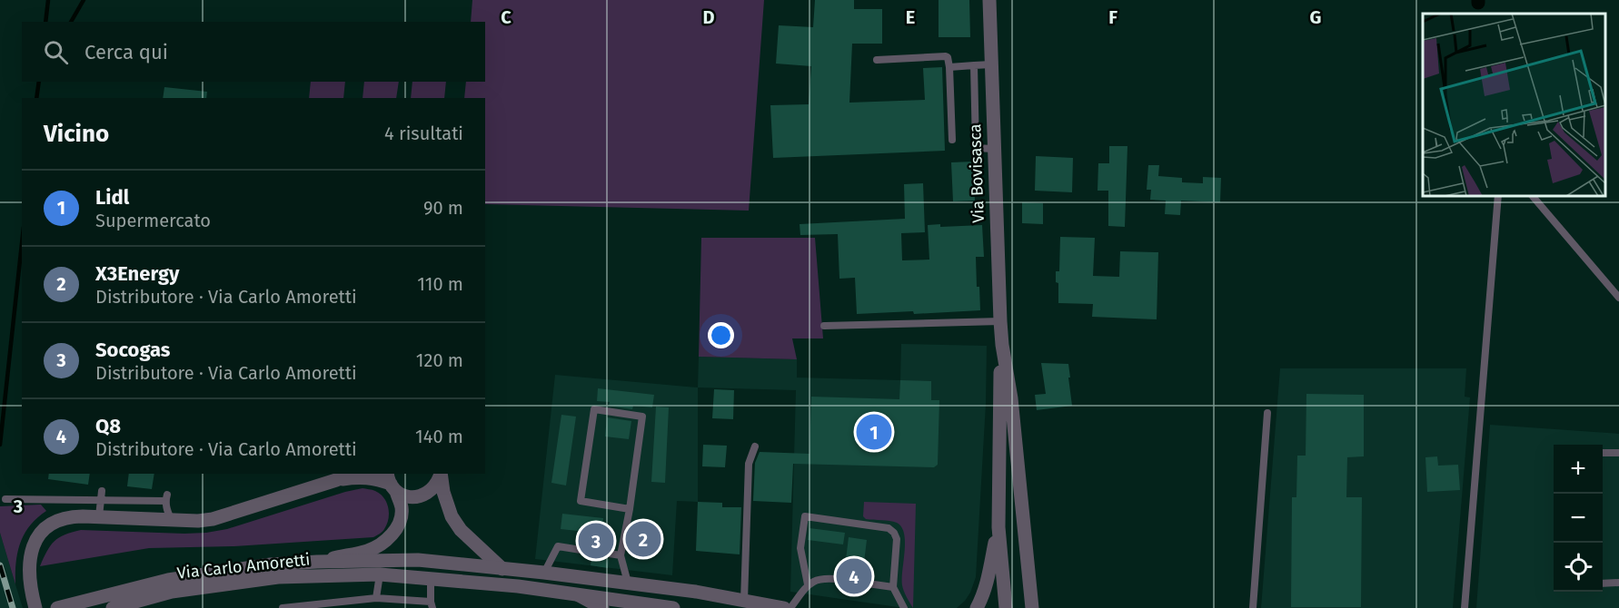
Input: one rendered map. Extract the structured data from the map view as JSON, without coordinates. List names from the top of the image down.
{
  "streets": {
    "street": ["Via Bovisasca", "Via Carlo Amoretti"]
  },
  "page": {
    "search": "Cerca qui",
    "heading": ["Vicino", "4 risultati"],
    "list": [
      {
        "mark": "1",
        "name": "Lidl",
        "note": "Supermercato",
        "value": "90 m"
      },
      {
        "mark": "2",
        "name": "X3Energy",
        "note": "Distributore · Via Carlo Amoretti",
        "value": "110 m"
      },
      {
        "mark": "3",
        "name": "Socogas",
        "note": "Distributore · Via Carlo Amoretti",
        "value": "120 m"
      },
      {
        "mark": "4",
        "name": "Q8",
        "note": "Distributore · Via Carlo Amoretti",
        "value": "140 m"
      }
    ],
    "pins": [
      "1",
      "2",
      "3",
      "4"
    ],
    "map_buttons": ["+", "−"]
  },
  "grid": {
    "columns": [
      "C",
      "D",
      "E",
      "F",
      "G"
    ],
    "rows": ["3"]
  }
}
